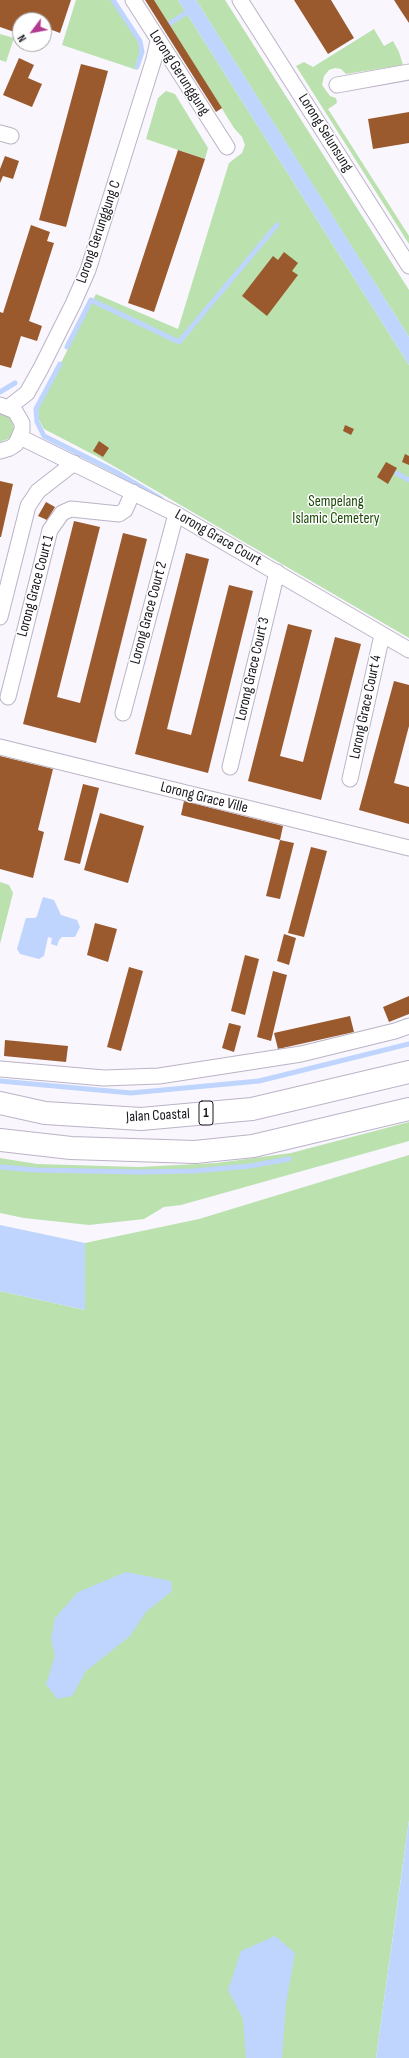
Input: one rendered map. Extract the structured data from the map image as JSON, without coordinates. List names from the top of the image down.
{
  "streets": {
    "highway": ["1", "Jalan Coastal"],
    "street": [
      "Lorong Gerunggung",
      "Lorong Selunsung",
      "Lorong Gerunggung C",
      "Lorong Grace Court",
      "Lorong Grace Court 1",
      "Lorong Grace Court 2",
      "Lorong Grace Court 3",
      "Lorong Grace Court 4",
      "Lorong Grace Ville"
    ]
  },
  "crossings": [
    ["Lorong Gerunggung", "Lorong Gerunggung C"],
    ["Lorong Grace Court", "Lorong Grace Court 1"],
    ["Lorong Grace Court", "Lorong Grace Court 2"],
    ["Lorong Grace Court", "Lorong Grace Court 3"],
    ["Lorong Grace Court", "Lorong Grace Court 4"]
  ],
  "parks": ["Sempelang Islamic Cemetery"],
  "north": "bottom left"
}
